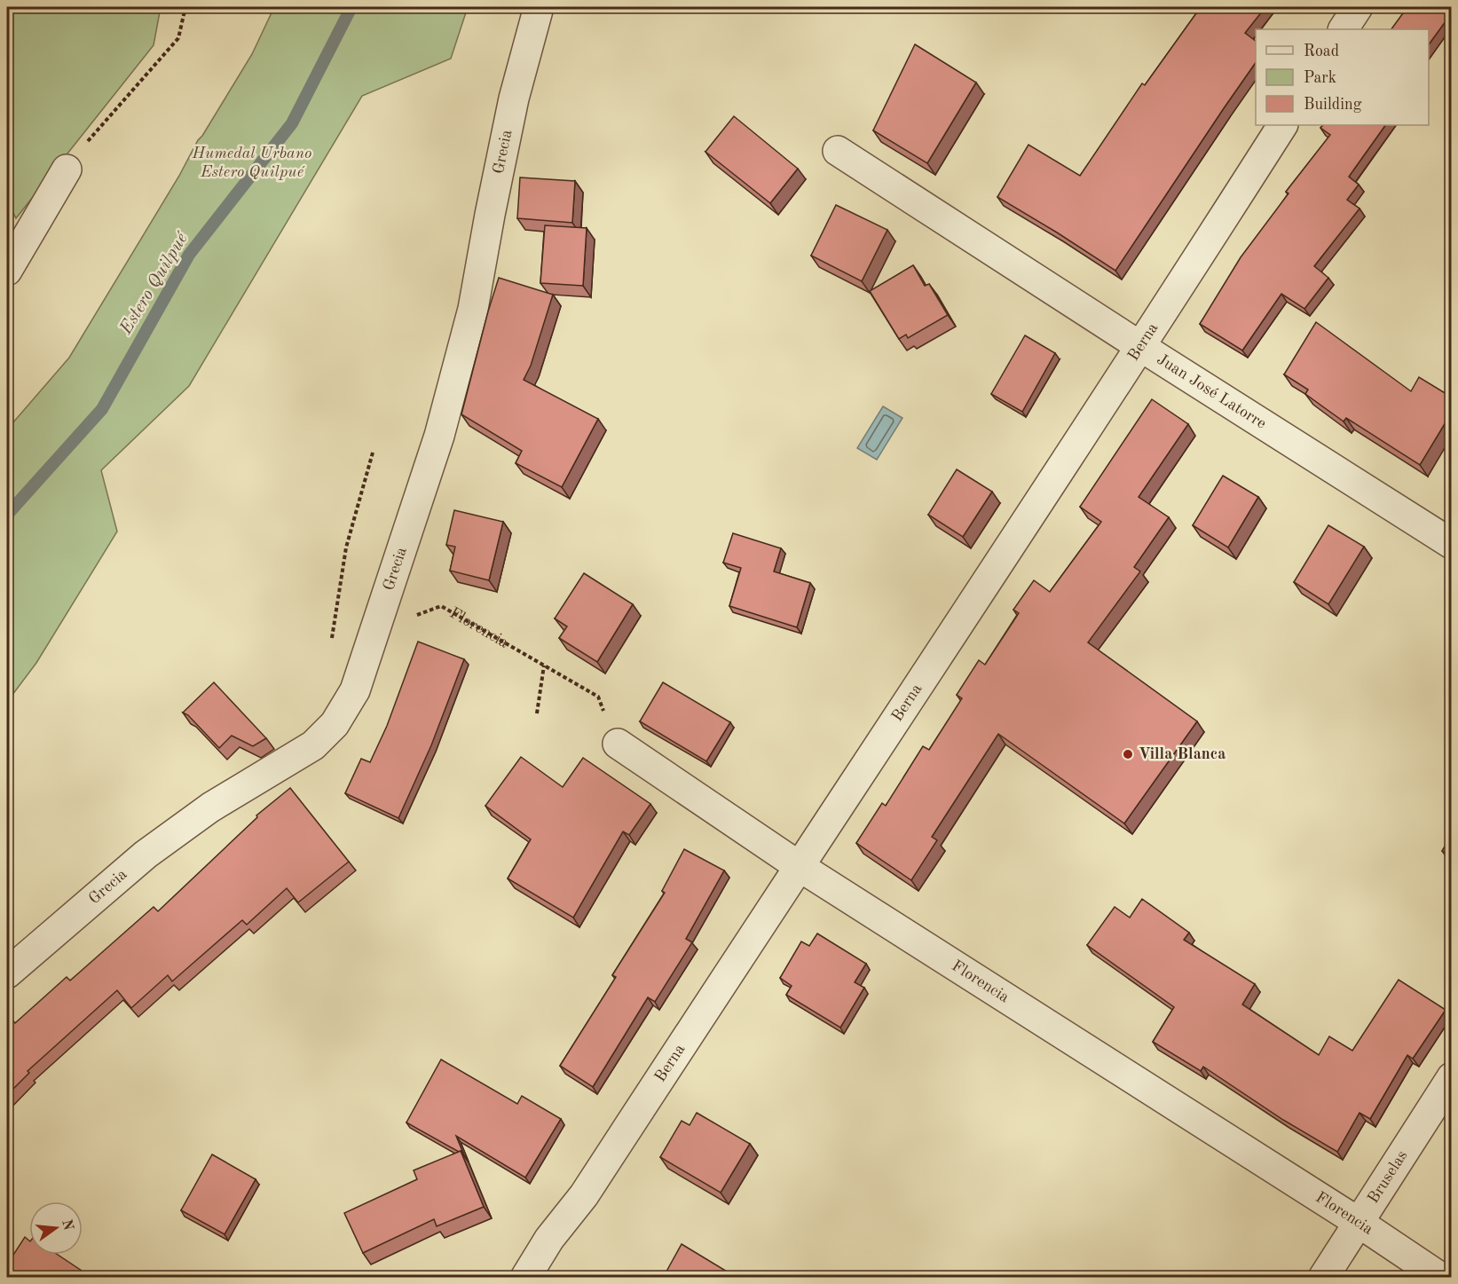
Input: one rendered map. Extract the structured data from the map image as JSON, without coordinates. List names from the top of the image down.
{
  "streets": {
    "street": [
      "Grecia",
      "Berna",
      "Juan José Latorre",
      "Florencia",
      "Bruselas"
    ]
  },
  "crossings": [
    ["Grecia", "Florencia"],
    ["Berna", "Juan José Latorre"],
    ["Berna", "Florencia"],
    ["Florencia", "Bruselas"]
  ],
  "water": ["Estero Quilpué"],
  "parks": ["Humedal Urbano Estero Quilpué"],
  "places": ["Villa Blanca"],
  "legend": ["Road", "Park", "Building"],
  "north": "right"
}
